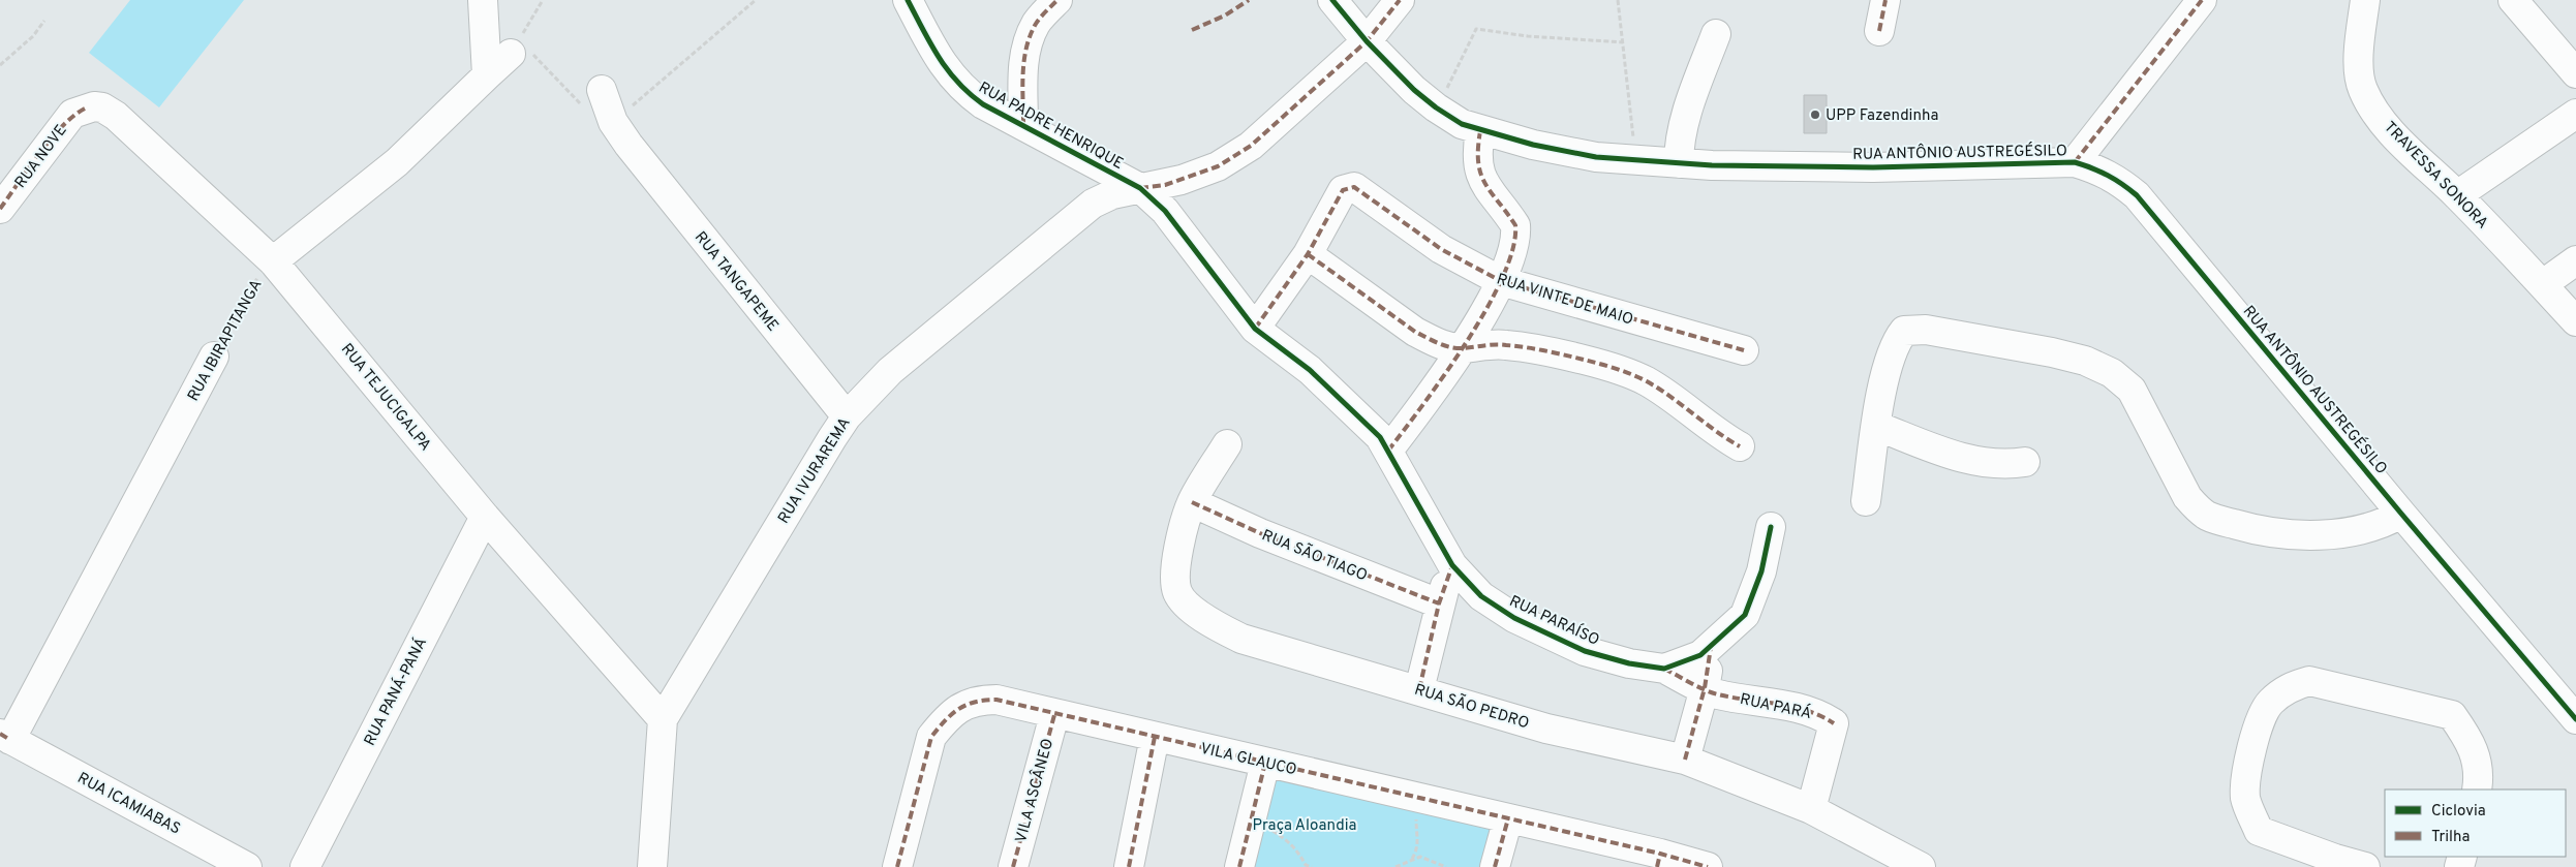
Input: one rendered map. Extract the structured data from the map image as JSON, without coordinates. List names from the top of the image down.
{
  "streets": {
    "street": [
      "RUA PADRE HENRIQUE",
      "RUA ANTÔNIO AUSTREGÉSILO",
      "RUA NOVE",
      "TRAVESSA SONORA",
      "RUA TANGAPEME",
      "RUA VINTE DE MAIO",
      "RUA IBIRAPITANGA",
      "RUA TEJUCIGALPA",
      "RUA IVURAREMA",
      "RUA SÃO TIAGO",
      "RUA PARAÍSO",
      "RUA PANÁ-PANÁ",
      "RUA SÃO PEDRO",
      "RUA PARÁ",
      "VILA GLAUCO",
      "VILA ASCÂNEO",
      "RUA ICAMIABAS"
    ]
  },
  "crossings": [
    ["RUA PADRE HENRIQUE", "RUA IVURAREMA"],
    ["RUA PADRE HENRIQUE", "RUA PARAÍSO"],
    ["RUA ANTÔNIO AUSTREGÉSILO", "RUA IVURAREMA"],
    ["RUA NOVE", "RUA TEJUCIGALPA"],
    ["RUA TANGAPEME", "RUA IVURAREMA"],
    ["RUA IBIRAPITANGA", "RUA TEJUCIGALPA"],
    ["RUA IBIRAPITANGA", "RUA ICAMIABAS"],
    ["RUA TEJUCIGALPA", "RUA IVURAREMA"],
    ["RUA TEJUCIGALPA", "RUA PANÁ-PANÁ"],
    ["RUA SÃO TIAGO", "RUA SÃO PEDRO"],
    ["RUA PARAÍSO", "RUA PARÁ"],
    ["RUA SÃO PEDRO", "RUA PARÁ"],
    ["VILA GLAUCO", "VILA ASCÂNEO"]
  ],
  "parks": ["Praça Aloandia"],
  "places": ["UPP Fazendinha"],
  "legend": ["Ciclovia", "Trilha"]
}
